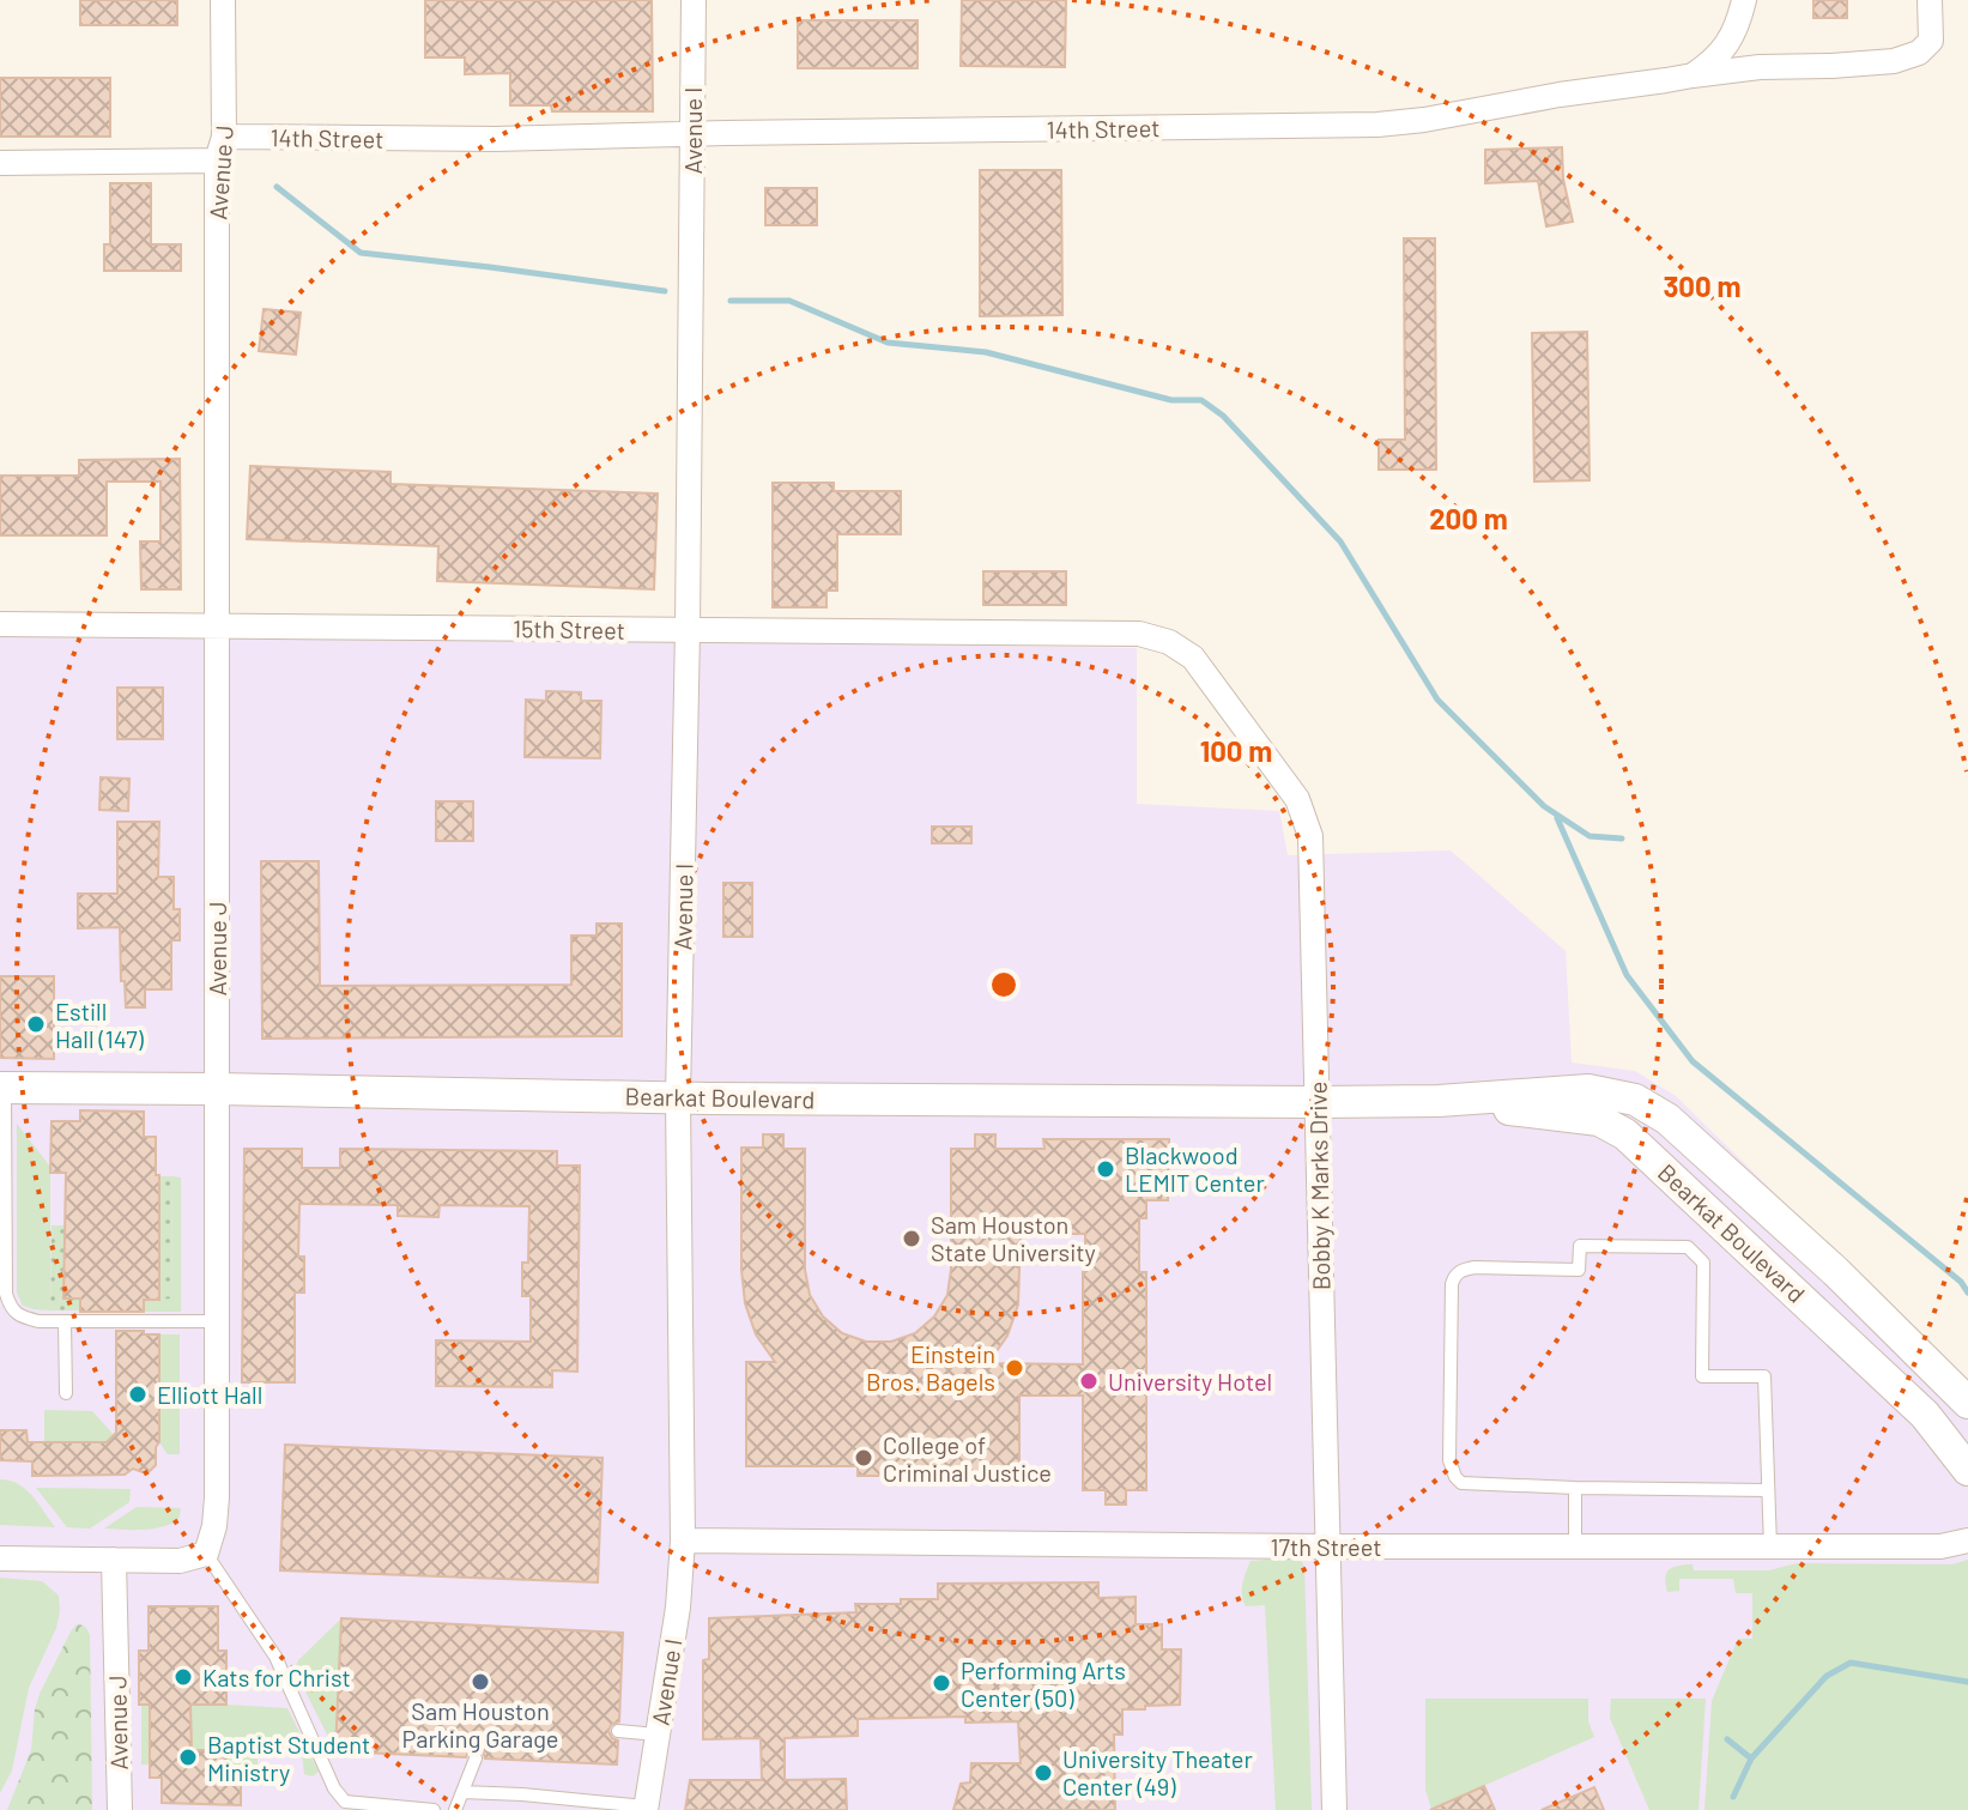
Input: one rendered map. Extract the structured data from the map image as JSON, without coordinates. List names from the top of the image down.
{
  "streets": {
    "street": [
      "14th Street",
      "Avenue I",
      "Avenue J",
      "15th Street",
      "Bearkat Boulevard",
      "Bobby K Marks Drive",
      "17th Street"
    ]
  },
  "crossings": [
    ["14th Street", "Avenue I"],
    ["14th Street", "Avenue J"],
    ["Avenue I", "15th Street"],
    ["Avenue I", "Bearkat Boulevard"],
    ["Avenue I", "17th Street"],
    ["Avenue J", "15th Street"],
    ["Avenue J", "Bearkat Boulevard"],
    ["15th Street", "Bobby K Marks Drive"],
    ["Bearkat Boulevard", "Bobby K Marks Drive"],
    ["Bobby K Marks Drive", "17th Street"]
  ],
  "places": [
    "Estill Hall (147)",
    "Blackwood LEMIT Center",
    "Sam Houston State University",
    "Einstein Bros. Bagels",
    "University Hotel",
    "Elliott Hall",
    "College of Criminal Justice",
    "Kats for Christ",
    "Sam Houston Parking Garage",
    "Performing Arts Center (50)",
    "Baptist Student Ministry",
    "University Theater Center (49)"
  ],
  "rings": ["300 m", "200 m", "100 m"]
}
